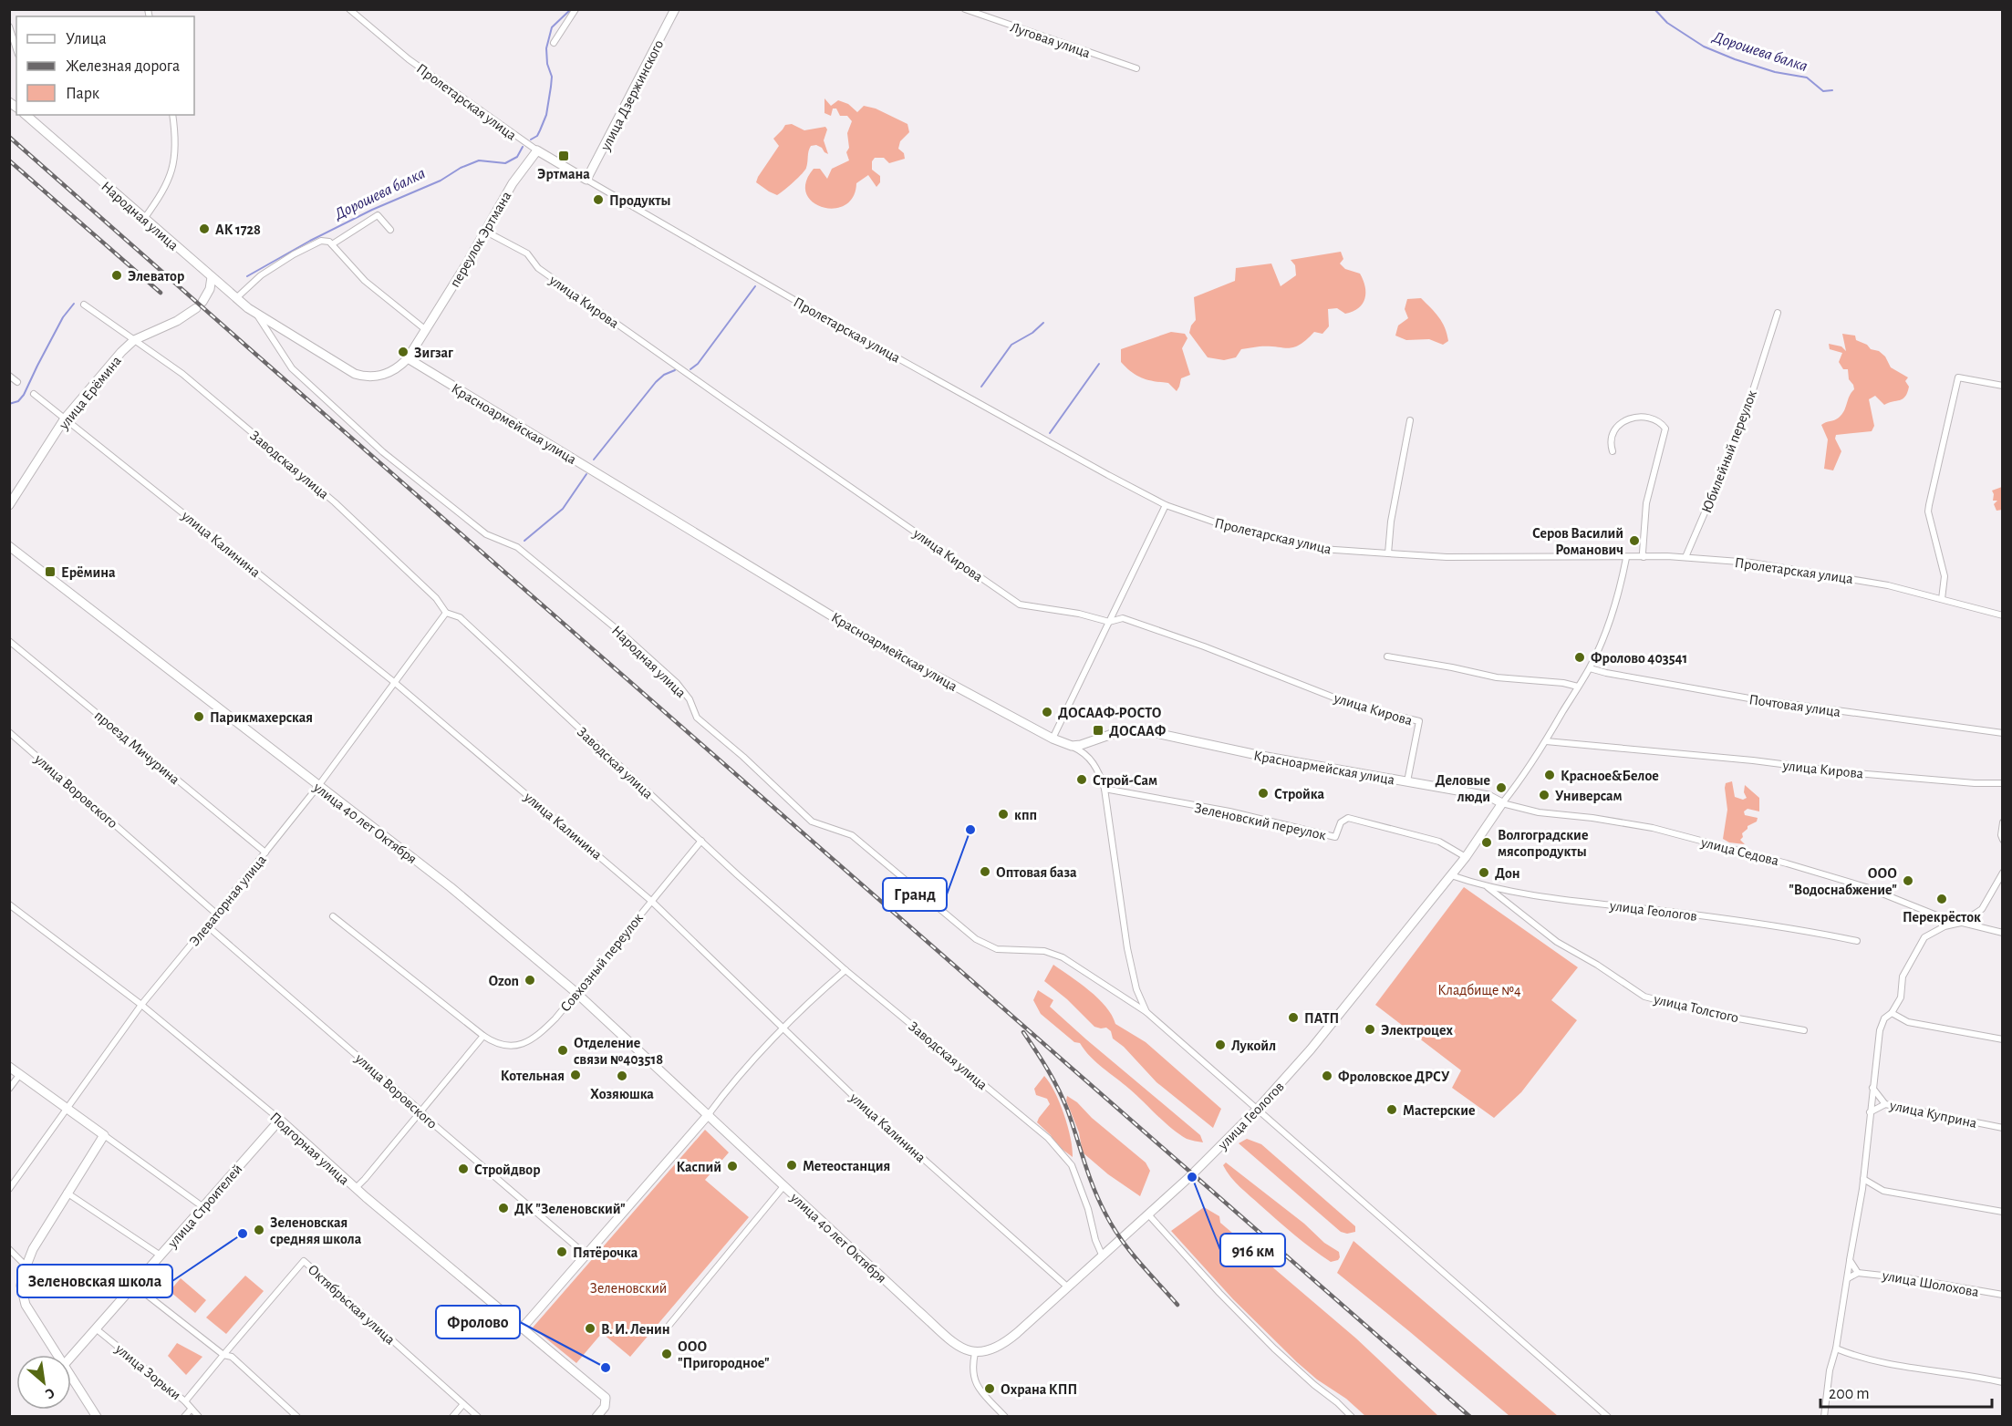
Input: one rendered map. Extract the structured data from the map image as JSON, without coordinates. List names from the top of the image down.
{
  "streets": {
    "street": [
      "Луговая улица",
      "улица Дзержинского",
      "Пролетарская улица",
      "Народная улица",
      "переулок Эртмана",
      "улица Кирова",
      "улица Ерёмина",
      "Красноармейская улица",
      "Юбилейный переулок",
      "Заводская улица",
      "улица Калинина",
      "Почтовая улица",
      "проезд Мичурина",
      "улица Воровского",
      "Зеленовский переулок",
      "улица 40 лет Октября",
      "улица Седова",
      "Элеваторная улица",
      "улица Геологов",
      "Совхозный переулок",
      "улица Толстого",
      "улица Куприна",
      "Подгорная улица",
      "улица Строителей",
      "улица Шолохова",
      "Октябрьская улица",
      "улица Зорьки"
    ]
  },
  "crossings": [
    ["улица Дзержинского", "Пролетарская улица"],
    ["Пролетарская улица", "переулок Эртмана"],
    ["Пролетарская улица", "Юбилейный переулок"],
    ["Народная улица", "переулок Эртмана"],
    ["Народная улица", "улица Ерёмина"],
    ["Народная улица", "Красноармейская улица"],
    ["переулок Эртмана", "улица Кирова"],
    ["переулок Эртмана", "Красноармейская улица"],
    ["улица Кирова", "Красноармейская улица"],
    ["улица Ерёмина", "Заводская улица"],
    ["улица Ерёмина", "улица Калинина"],
    ["Красноармейская улица", "улица Седова"],
    ["Красноармейская улица", "улица Геологов"],
    ["Заводская улица", "Элеваторная улица"],
    ["Заводская улица", "Совхозный переулок"],
    ["улица Калинина", "Элеваторная улица"],
    ["улица Калинина", "Совхозный переулок"],
    ["проезд Мичурина", "Элеваторная улица"],
    ["улица Воровского", "Элеваторная улица"],
    ["Зеленовский переулок", "улица Геологов"],
    ["улица 40 лет Октября", "Элеваторная улица"],
    ["улица 40 лет Октября", "Совхозный переулок"],
    ["улица Седова", "улица Геологов"],
    ["Элеваторная улица", "Подгорная улица"],
    ["улица Геологов", "улица Толстого"],
    ["Подгорная улица", "улица Строителей"],
    ["улица Строителей", "улица Зорьки"]
  ],
  "water": ["Дорошева балка"],
  "parks": ["Кладбище №4", "Зеленовский"],
  "places": {
    "transit": ["Эртмана", "Ерёмина", "ДОСААФ"],
    "other": [
      "Продукты",
      "АК 1728",
      "Элеватор",
      "Зигзаг",
      "Серов Василий Романович",
      "Фролово 403541",
      "ДОСААФ-РОСТО",
      "Парикмахерская",
      "Красное&Белое",
      "Строй-Сам",
      "Деловые люди",
      "Стройка",
      "Универсам",
      "кпп",
      "Гранд",
      "Волгоградские мясопродукты",
      "Оптовая база",
      "Дон",
      "ООО \"Водоснабжение\"",
      "Перекрёсток",
      "Ozon",
      "ПАТП",
      "Электроцех",
      "Лукойл",
      "Отделение связи №403518",
      "Котельная",
      "Хозяюшка",
      "Фроловское ДРСУ",
      "Мастерские",
      "Метеостанция",
      "Каспий",
      "Стройдвор",
      "916 км",
      "ДК \"Зеленовский\"",
      "Зеленовская средняя школа",
      "Зеленовская школа",
      "Пятёрочка",
      "В. И. Ленин",
      "ООО \"Пригородное\"",
      "Фролово",
      "Охрана КПП"
    ]
  },
  "legend": ["Улица", "Железная дорога", "Парк"],
  "scale_bar": "200 m",
  "north": "bottom right"
}
